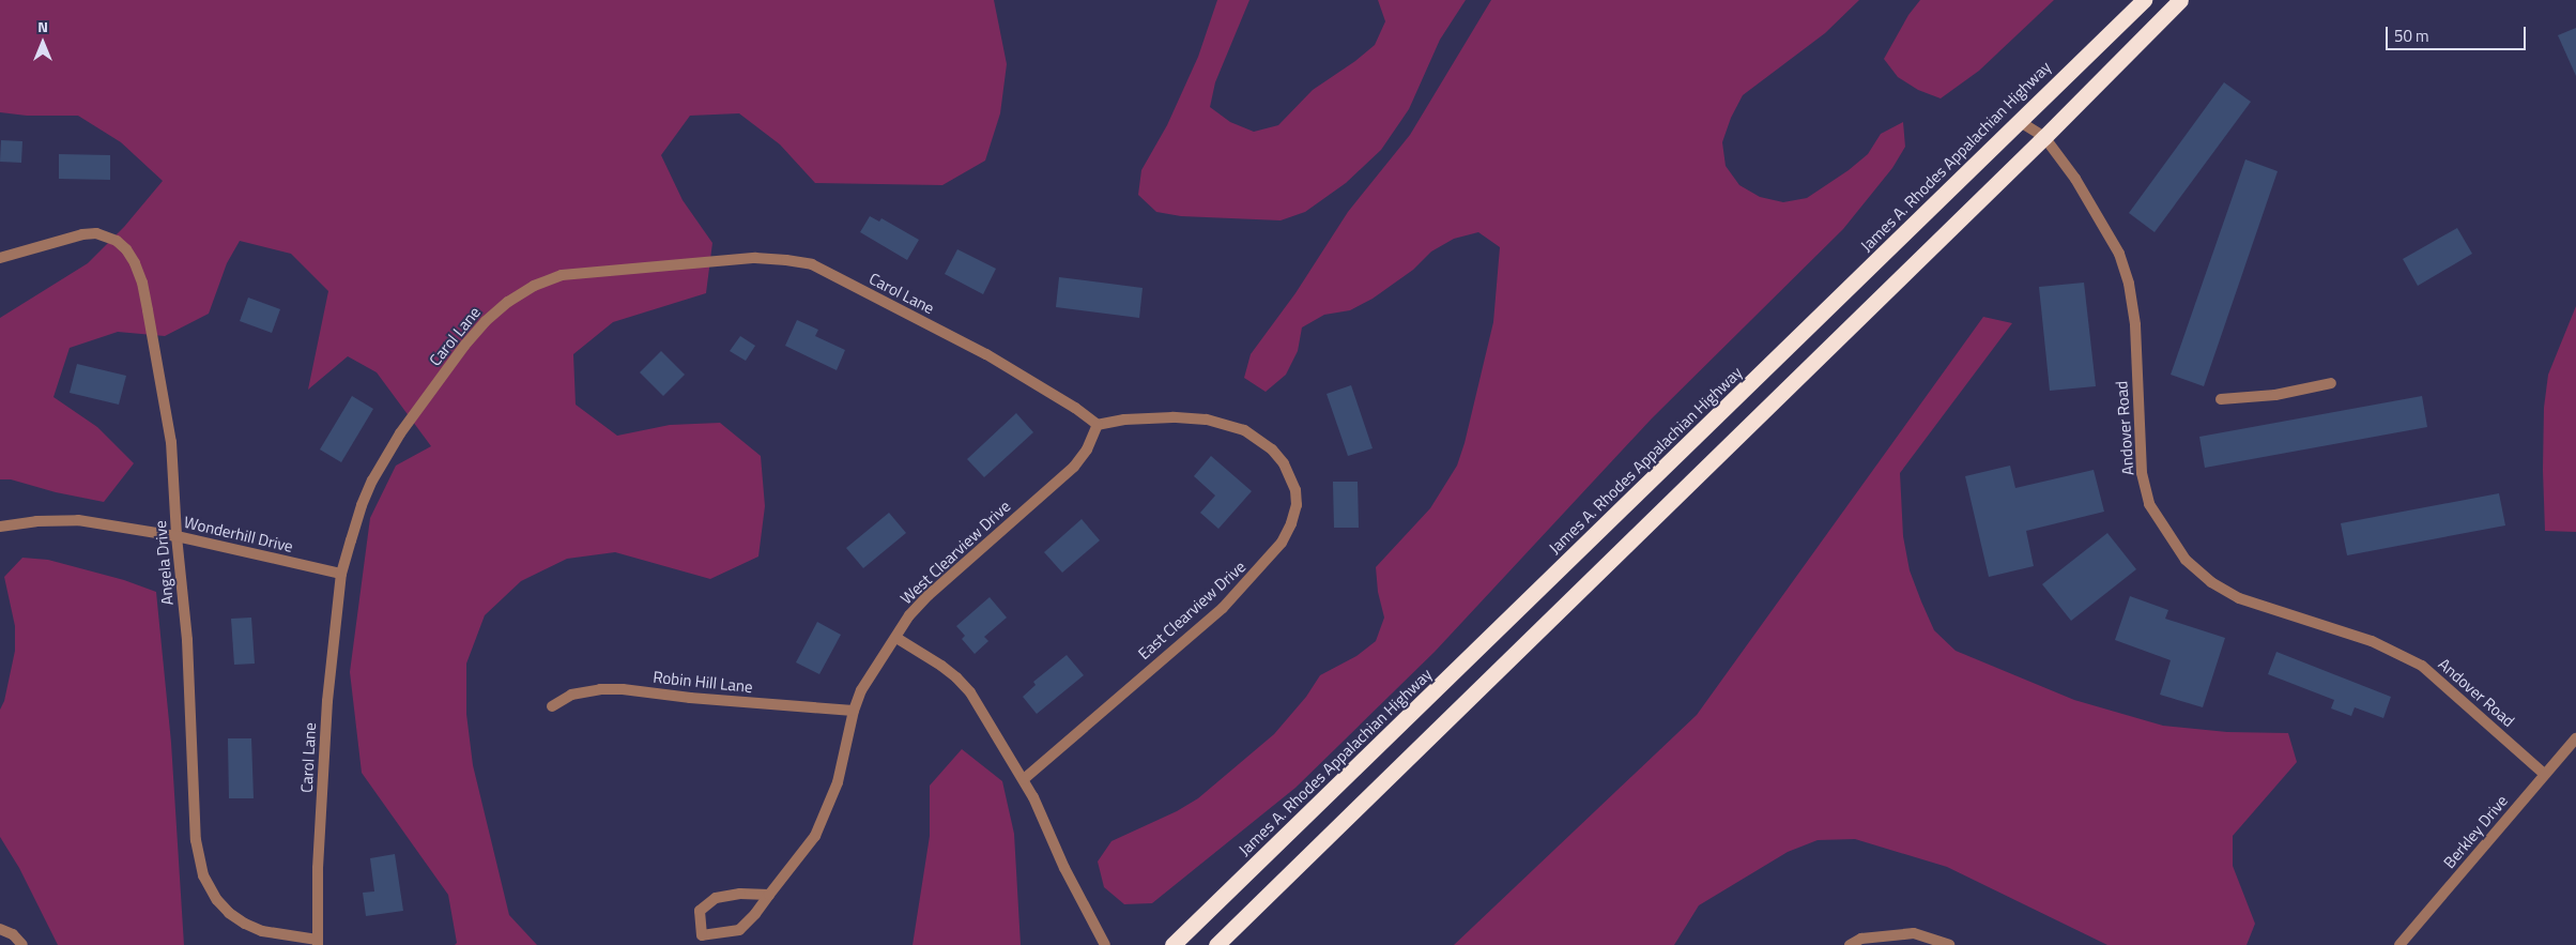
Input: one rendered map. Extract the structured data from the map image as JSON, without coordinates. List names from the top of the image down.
{
  "streets": {
    "highway": ["James A. Rhodes Appalachian Highway"],
    "street": [
      "Carol Lane",
      "Andover Road",
      "Wonderhill Drive",
      "West Clearview Drive",
      "Angela Drive",
      "East Clearview Drive",
      "Robin Hill Lane",
      "Berkley Drive"
    ]
  },
  "crossings": [
    ["James A. Rhodes Appalachian Highway", "Andover Road"],
    ["Carol Lane", "Wonderhill Drive"],
    ["Carol Lane", "West Clearview Drive"],
    ["Carol Lane", "Angela Drive"],
    ["Carol Lane", "East Clearview Drive"],
    ["Andover Road", "Berkley Drive"],
    ["Wonderhill Drive", "Angela Drive"],
    ["West Clearview Drive", "East Clearview Drive"],
    ["West Clearview Drive", "Robin Hill Lane"]
  ],
  "scale_bar": "50 m",
  "north": "top"
}
